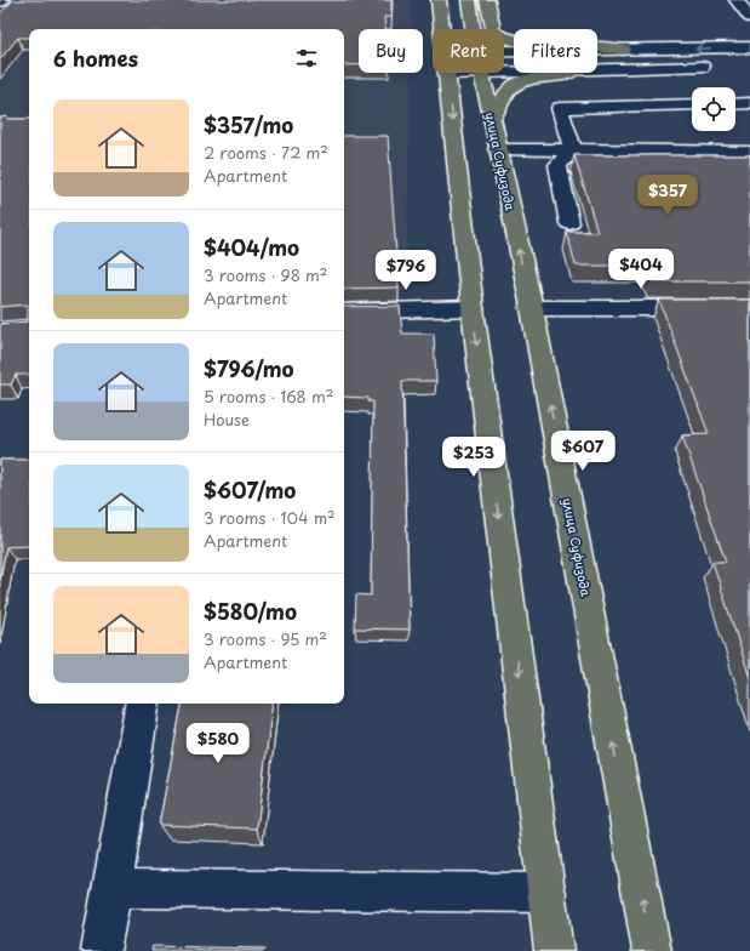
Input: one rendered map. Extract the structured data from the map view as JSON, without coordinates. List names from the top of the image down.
{
  "streets": {
    "main road": ["улица Суфизода"]
  },
  "page": {
    "chip": ["Buy", "Rent", "Filters"],
    "heading": "6 homes",
    "list": [
      {
        "name": "$357/mo",
        "note": "2 rooms · 72 m² · Apartment"
      },
      {
        "name": "$404/mo",
        "note": "3 rooms · 98 m² · Apartment"
      },
      {
        "name": "$796/mo",
        "note": "5 rooms · 168 m² · House"
      },
      {
        "name": "$607/mo",
        "note": "3 rooms · 104 m² · Apartment"
      },
      {
        "name": "$580/mo",
        "note": "3 rooms · 95 m² · Apartment"
      }
    ],
    "price": [
      "$357",
      "$404",
      "$796",
      "$607",
      "$253",
      "$580"
    ]
  }
}
